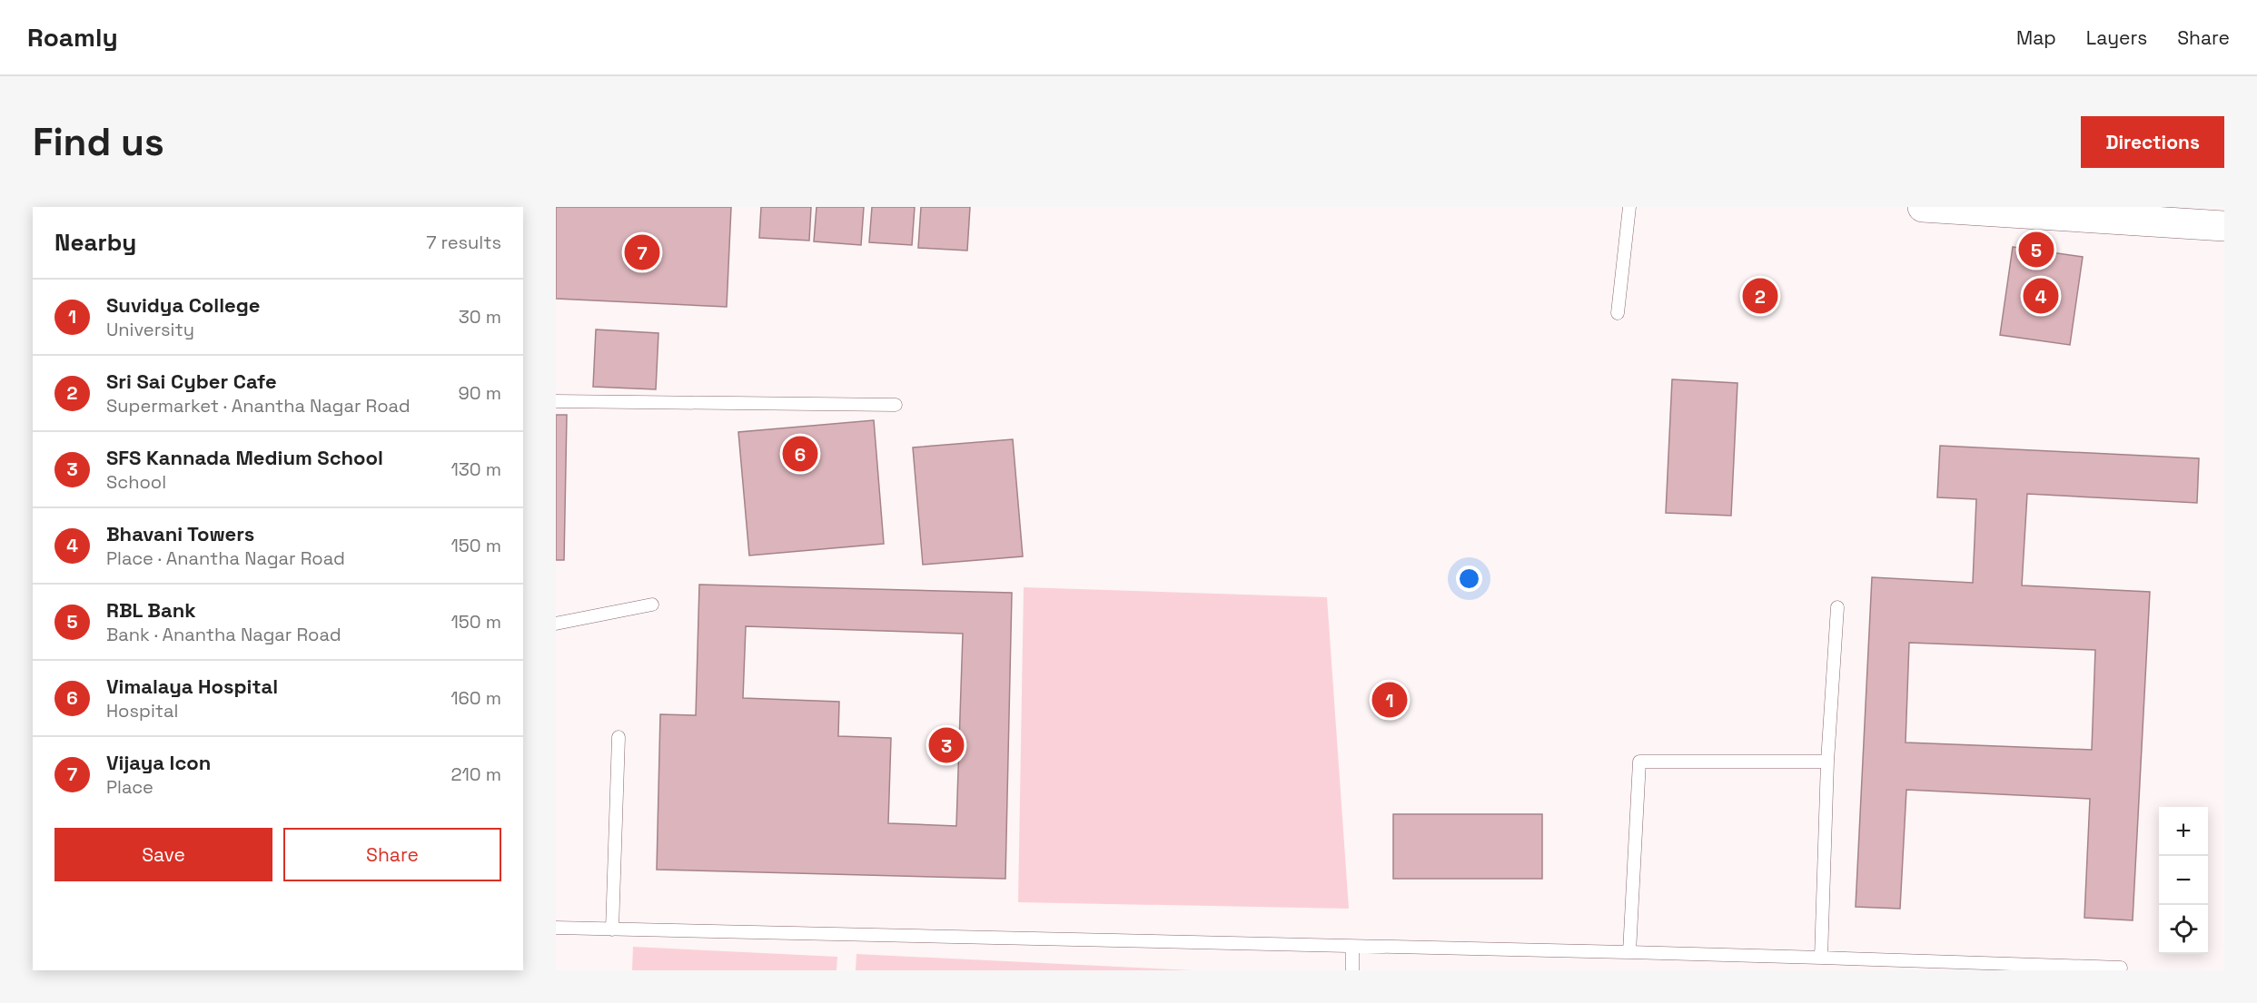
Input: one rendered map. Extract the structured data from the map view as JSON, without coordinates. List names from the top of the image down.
{
  "page": {
    "header": "Roamly",
    "nav": ["Map", "Layers", "Share"],
    "buttons": [
      "Directions",
      ["Save", "Share"]
    ],
    "title": "Find us",
    "heading": ["Nearby", "7 results"],
    "pins": [
      "5",
      "7",
      "2",
      "4",
      "6",
      "1",
      "3"
    ],
    "list": [
      {
        "mark": "1",
        "name": "Suvidya College",
        "note": "University",
        "value": "30 m"
      },
      {
        "mark": "2",
        "name": "Sri Sai Cyber Cafe",
        "note": "Supermarket · Anantha Nagar Road",
        "value": "90 m"
      },
      {
        "mark": "3",
        "name": "SFS Kannada Medium School",
        "note": "School",
        "value": "130 m"
      },
      {
        "mark": "4",
        "name": "Bhavani Towers",
        "note": "Place · Anantha Nagar Road",
        "value": "150 m"
      },
      {
        "mark": "5",
        "name": "RBL Bank",
        "note": "Bank · Anantha Nagar Road",
        "value": "150 m"
      },
      {
        "mark": "6",
        "name": "Vimalaya Hospital",
        "note": "Hospital",
        "value": "160 m"
      },
      {
        "mark": "7",
        "name": "Vijaya Icon",
        "note": "Place",
        "value": "210 m"
      }
    ],
    "map_buttons": ["+", "−"]
  }
}
